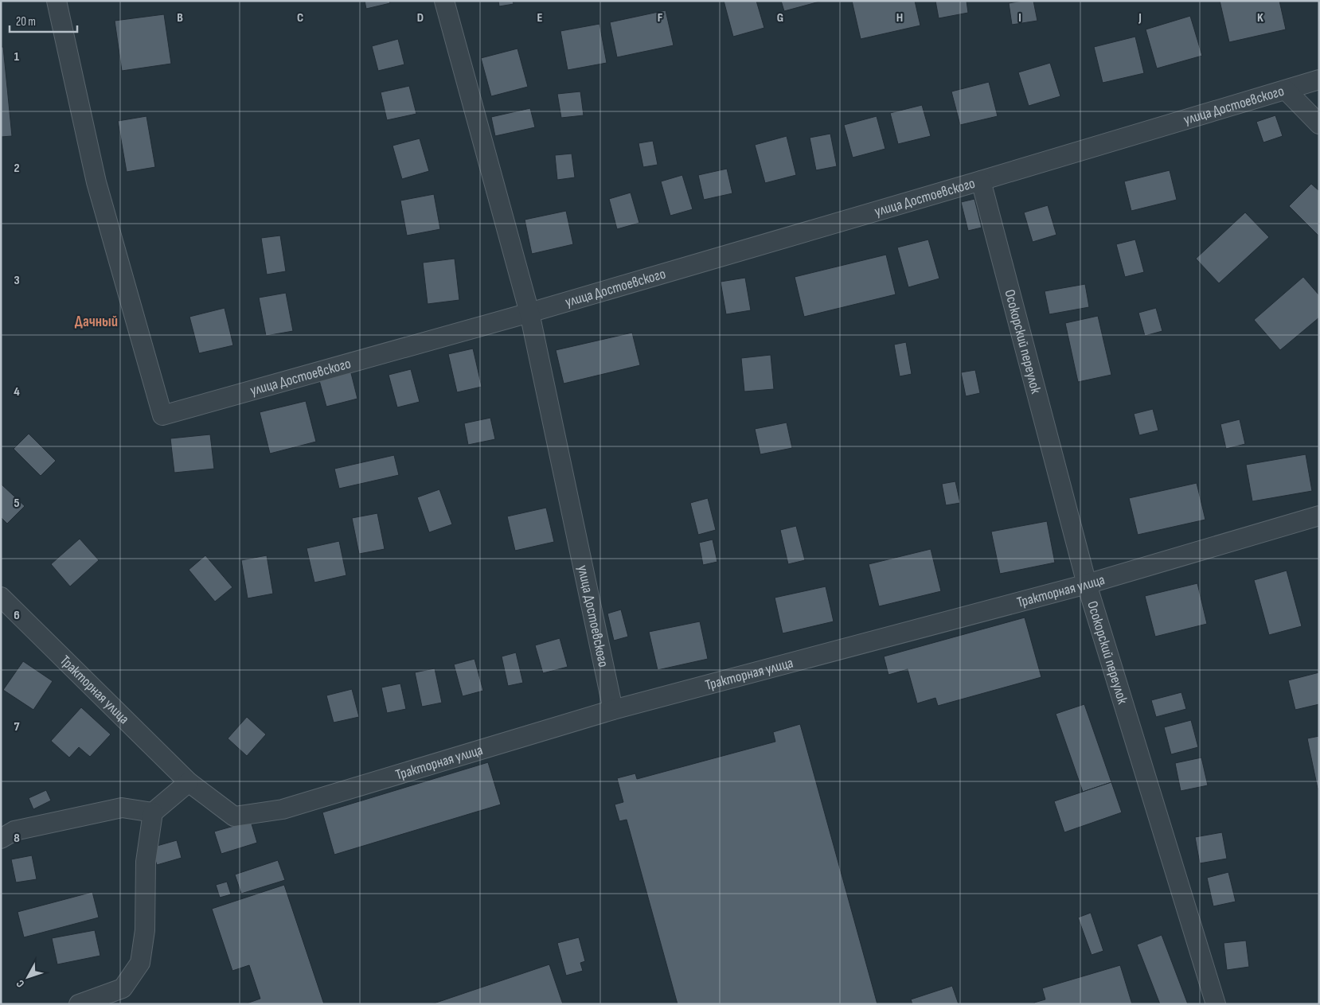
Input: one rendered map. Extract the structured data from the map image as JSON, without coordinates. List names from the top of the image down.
{
  "streets": {
    "street": ["улица Достоевского", "Осокорский переулок", "Тракторная улица"]
  },
  "crossings": [
    ["улица Достоевского", "Осокорский переулок"],
    ["улица Достоевского", "Тракторная улица"],
    ["Осокорский переулок", "Тракторная улица"]
  ],
  "districts": ["Дачный"],
  "scale_bar": "20 m",
  "north": "bottom left",
  "grid": {
    "columns": [
      "B",
      "C",
      "D",
      "E",
      "F",
      "G",
      "H",
      "I",
      "J",
      "K"
    ],
    "rows": [
      "1",
      "2",
      "3",
      "4",
      "5",
      "6",
      "7",
      "8"
    ]
  }
}
